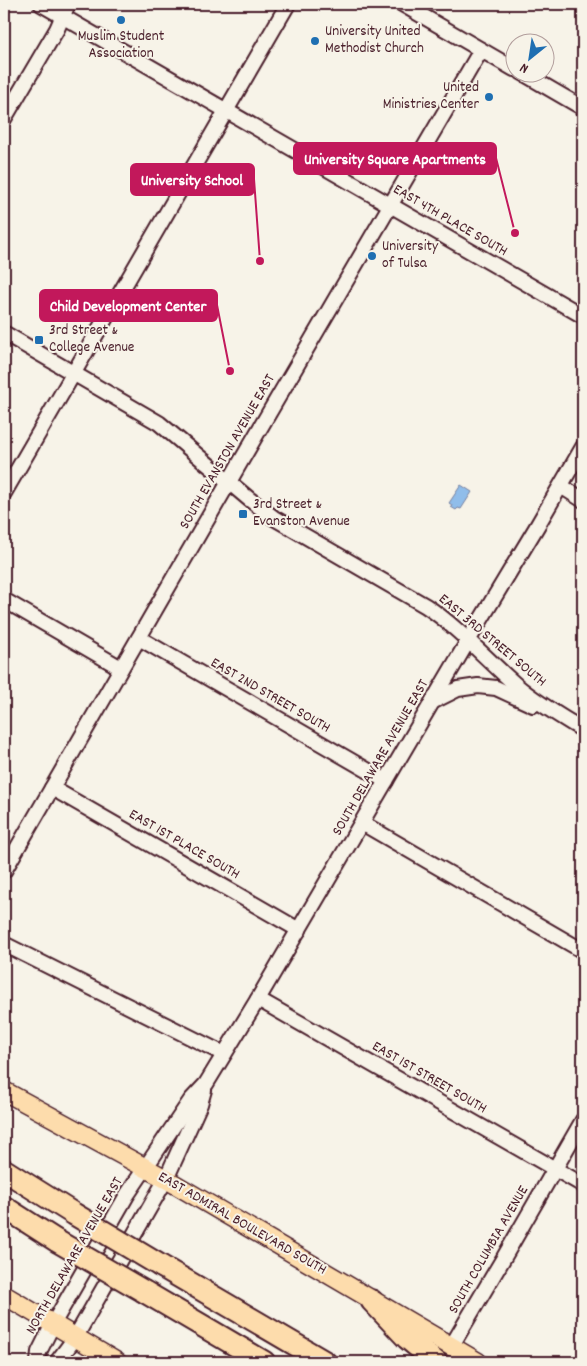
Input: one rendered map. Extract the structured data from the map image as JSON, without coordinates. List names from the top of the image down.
{
  "streets": {
    "main road": ["EAST ADMIRAL BOULEVARD SOUTH"],
    "street": [
      "EAST 4TH PLACE SOUTH",
      "SOUTH EVANSTON AVENUE EAST",
      "EAST 3RD STREET SOUTH",
      "EAST 2ND STREET SOUTH",
      "SOUTH DELAWARE AVENUE EAST",
      "EAST 1ST PLACE SOUTH",
      "EAST 1ST STREET SOUTH",
      "SOUTH COLUMBIA AVENUE",
      "NORTH DELAWARE AVENUE EAST"
    ]
  },
  "crossings": [
    ["EAST 4TH PLACE SOUTH", "SOUTH EVANSTON AVENUE EAST"],
    ["SOUTH EVANSTON AVENUE EAST", "EAST 3RD STREET SOUTH"],
    ["SOUTH EVANSTON AVENUE EAST", "EAST 2ND STREET SOUTH"],
    ["SOUTH EVANSTON AVENUE EAST", "EAST 1ST PLACE SOUTH"],
    ["EAST 3RD STREET SOUTH", "SOUTH DELAWARE AVENUE EAST"],
    ["EAST 2ND STREET SOUTH", "SOUTH DELAWARE AVENUE EAST"],
    ["SOUTH DELAWARE AVENUE EAST", "EAST 1ST PLACE SOUTH"],
    ["SOUTH DELAWARE AVENUE EAST", "EAST 1ST STREET SOUTH"],
    ["SOUTH DELAWARE AVENUE EAST", "EAST ADMIRAL BOULEVARD SOUTH"],
    ["SOUTH DELAWARE AVENUE EAST", "NORTH DELAWARE AVENUE EAST"],
    ["EAST 1ST STREET SOUTH", "SOUTH COLUMBIA AVENUE"],
    ["EAST ADMIRAL BOULEVARD SOUTH", "SOUTH COLUMBIA AVENUE"],
    ["EAST ADMIRAL BOULEVARD SOUTH", "NORTH DELAWARE AVENUE EAST"]
  ],
  "places": {
    "other": [
      "Muslim Student Association",
      "University United Methodist Church",
      "United Ministries Center",
      "University Square Apartments",
      "University of Tulsa",
      "University School",
      "Child Development Center"
    ],
    "transit": ["3rd Street & College Avenue", "3rd Street & Evanston Avenue"]
  },
  "north": "bottom left"
}
